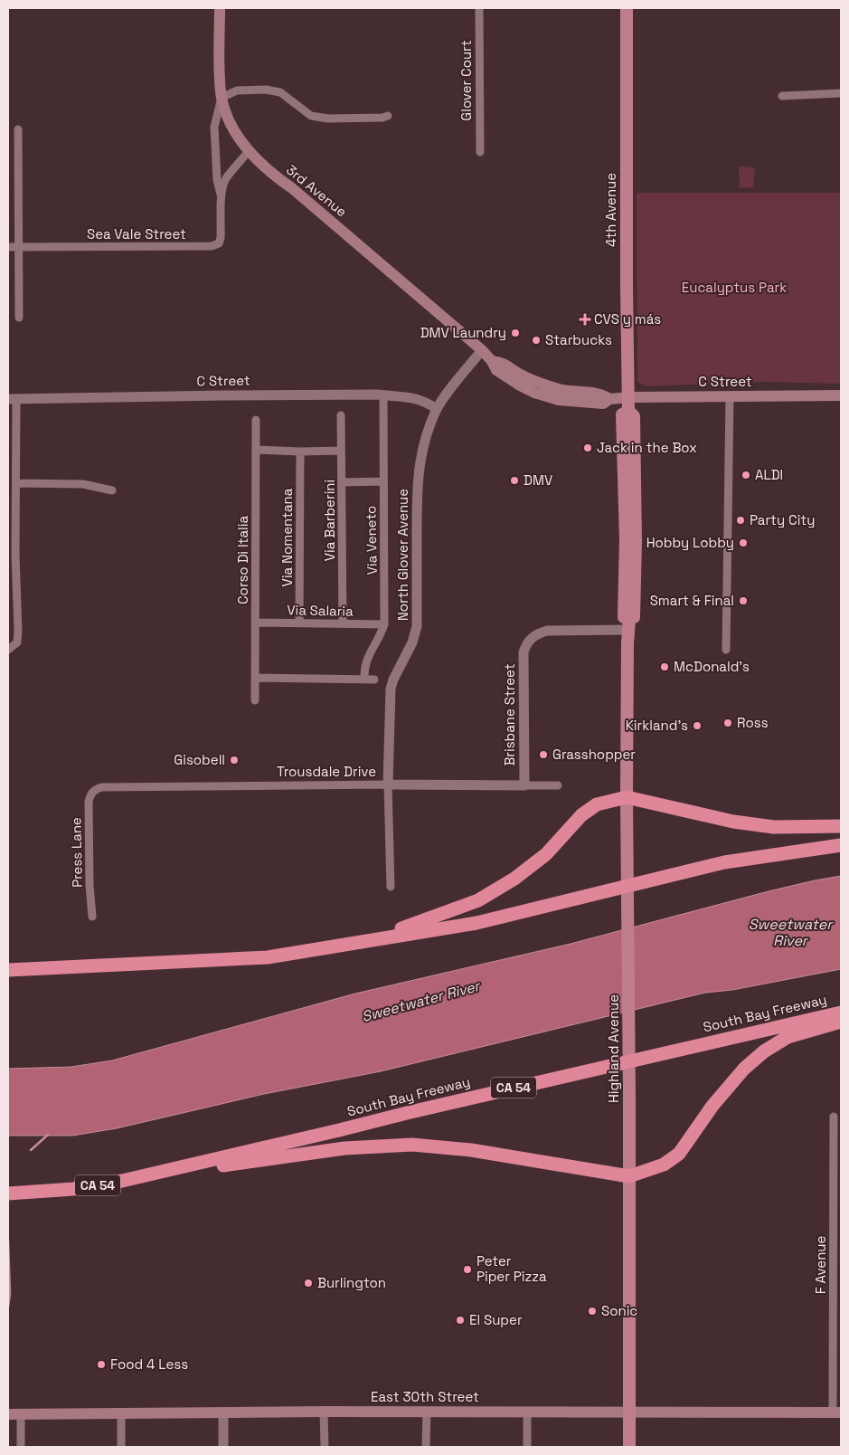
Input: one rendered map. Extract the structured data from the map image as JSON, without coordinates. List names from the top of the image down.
{
  "streets": {
    "highway": ["South Bay Freeway", "CA 54"],
    "main road": [
      "3rd Avenue",
      "4th Avenue",
      "C Street",
      "Highland Avenue",
      "East 30th Street"
    ],
    "street": [
      "Glover Court",
      "Sea Vale Street",
      "Via Barberini",
      "Via Nomentana",
      "Via Veneto",
      "North Glover Avenue",
      "Corso Di Italia",
      "Via Salaria",
      "Brisbane Street",
      "Trousdale Drive",
      "Press Lane",
      "F Avenue"
    ]
  },
  "crossings": [
    ["3rd Avenue", "Sea Vale Street"],
    ["3rd Avenue", "C Street"],
    ["3rd Avenue", "North Glover Avenue"],
    ["4th Avenue", "C Street"],
    ["4th Avenue", "Brisbane Street"],
    ["4th Avenue", "Highland Avenue"],
    ["C Street", "Via Veneto"],
    ["C Street", "North Glover Avenue"],
    ["Via Barberini", "Via Salaria"],
    ["Via Nomentana", "Via Salaria"],
    ["Via Veneto", "Via Salaria"],
    ["North Glover Avenue", "Trousdale Drive"],
    ["Corso Di Italia", "Via Salaria"],
    ["Brisbane Street", "Trousdale Drive"],
    ["Trousdale Drive", "Press Lane"],
    ["Highland Avenue", "East 30th Street"],
    ["F Avenue", "East 30th Street"]
  ],
  "water": ["Sweetwater River"],
  "parks": ["Eucalyptus Park"],
  "places": {
    "health": ["CVS y más"],
    "other": [
      "DMV Laundry",
      "Starbucks",
      "Jack in the Box",
      "ALDI",
      "DMV",
      "Party City",
      "Hobby Lobby",
      "Smart & Final",
      "McDonald's",
      "Ross",
      "Kirkland's",
      "Grasshopper",
      "Gisobell",
      "Peter Piper Pizza",
      "Burlington",
      "Sonic",
      "El Super",
      "Food 4 Less"
    ]
  }
}
